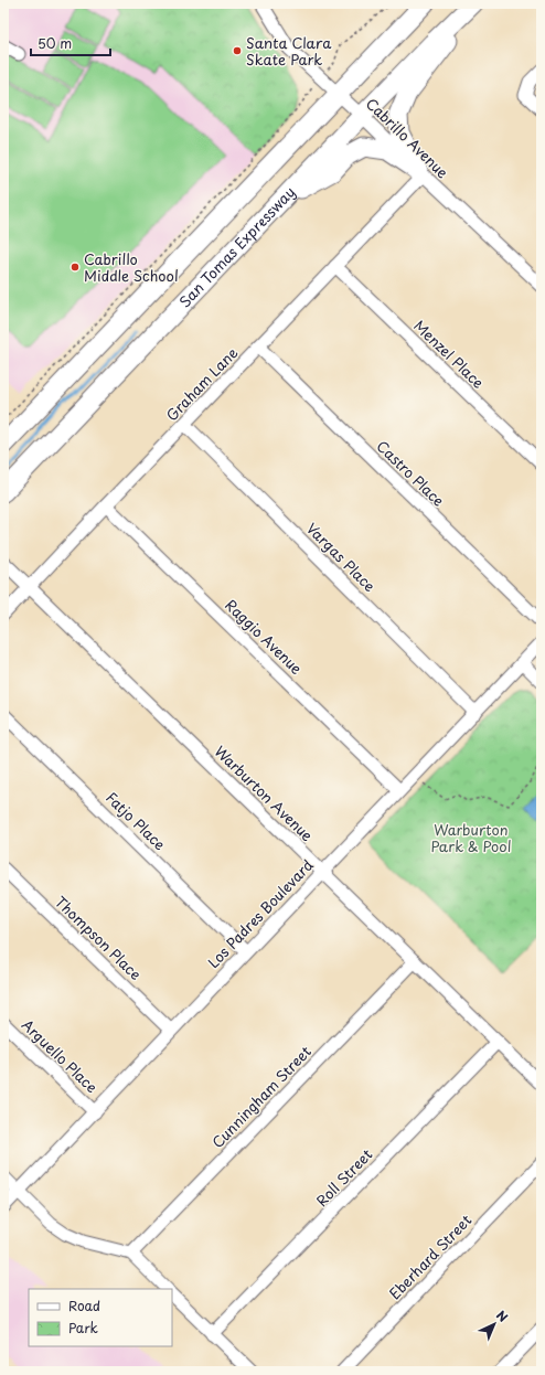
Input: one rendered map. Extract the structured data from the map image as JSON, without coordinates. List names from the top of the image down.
{
  "streets": {
    "highway": ["San Tomas Expressway"],
    "street": [
      "Cabrillo Avenue",
      "Menzel Place",
      "Graham Lane",
      "Castro Place",
      "Vargas Place",
      "Raggio Avenue",
      "Warburton Avenue",
      "Fatjo Place",
      "Los Padres Boulevard",
      "Thompson Place",
      "Arguello Place",
      "Cunningham Street",
      "Roll Street",
      "Eberhard Street"
    ]
  },
  "crossings": [
    ["Cabrillo Avenue", "San Tomas Expressway"],
    ["Cabrillo Avenue", "Graham Lane"],
    ["Menzel Place", "Graham Lane"],
    ["Graham Lane", "Castro Place"],
    ["Graham Lane", "Vargas Place"],
    ["Graham Lane", "Raggio Avenue"],
    ["Graham Lane", "Warburton Avenue"],
    ["Vargas Place", "Los Padres Boulevard"],
    ["Raggio Avenue", "Los Padres Boulevard"],
    ["Warburton Avenue", "Los Padres Boulevard"],
    ["Warburton Avenue", "Cunningham Street"],
    ["Warburton Avenue", "Roll Street"],
    ["Fatjo Place", "Los Padres Boulevard"],
    ["Los Padres Boulevard", "Thompson Place"],
    ["Los Padres Boulevard", "Arguello Place"]
  ],
  "parks": ["Warburton Park & Pool"],
  "places": ["Santa Clara Skate Park", "Cabrillo Middle School"],
  "legend": ["Road", "Park"],
  "scale_bar": "50 m",
  "north": "top right"
}
